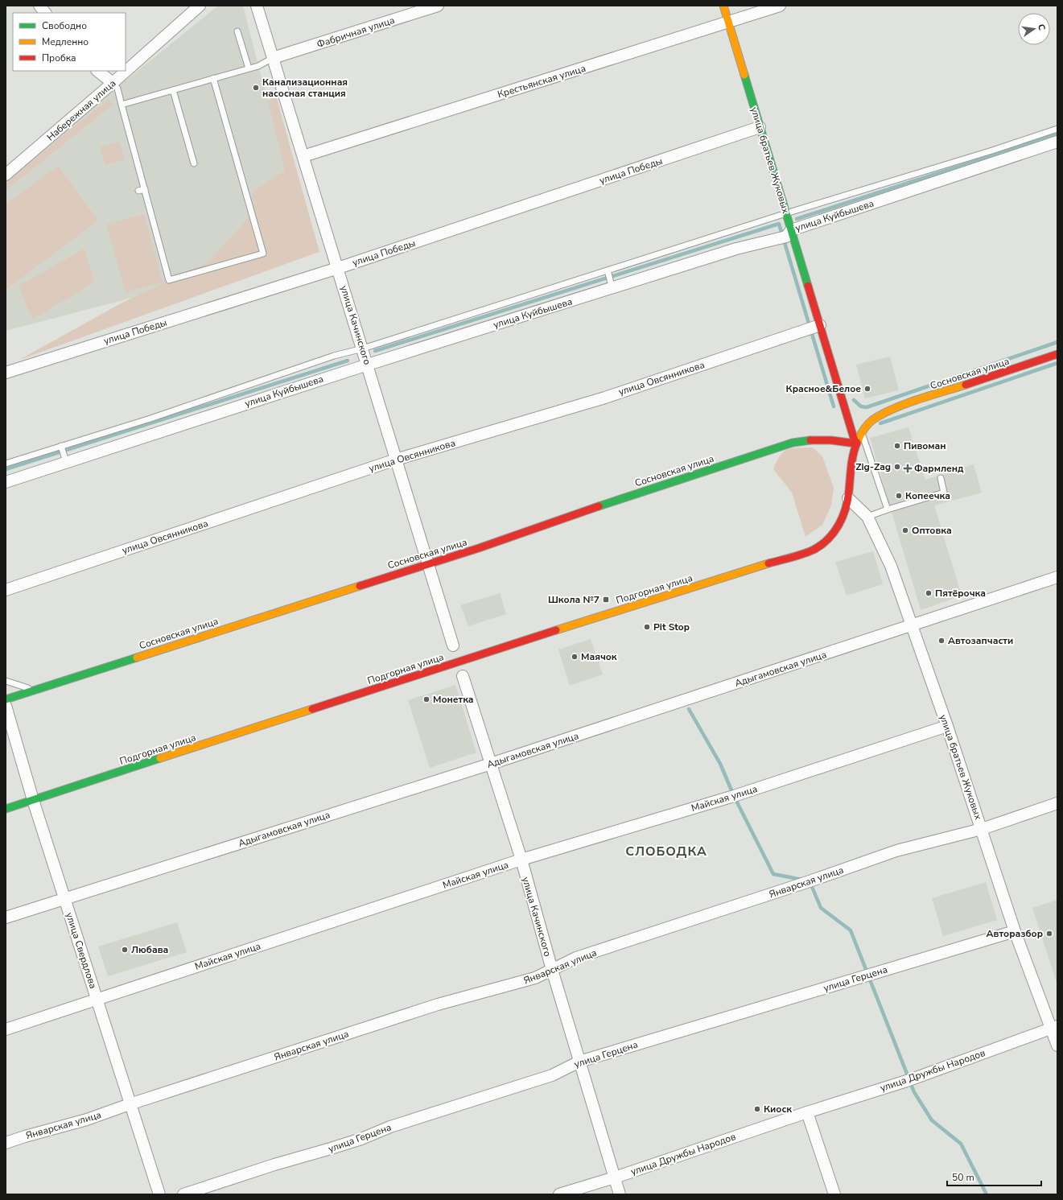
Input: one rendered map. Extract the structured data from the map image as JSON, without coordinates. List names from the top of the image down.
{
  "streets": {
    "street": [
      "Фабричная улица",
      "Крестьянская улица",
      "Набережная улица",
      "улица братьев Жуковых",
      "улица Победы",
      "улица Куйбышева",
      "улица Качинского",
      "Сосновская улица",
      "улица Овсянникова",
      "Подгорная улица",
      "Адыгамовская улица",
      "Майская улица",
      "Январская улица",
      "улица Свердлова",
      "улица Герцена",
      "улица Дружбы Народов"
    ]
  },
  "crossings": [
    ["Фабричная улица", "улица Качинского"],
    ["Крестьянская улица", "улица братьев Жуковых"],
    ["Крестьянская улица", "улица Качинского"],
    ["улица братьев Жуковых", "улица Победы"],
    ["улица братьев Жуковых", "улица Куйбышева"],
    ["улица братьев Жуковых", "Сосновская улица"],
    ["улица братьев Жуковых", "улица Овсянникова"],
    ["улица братьев Жуковых", "Подгорная улица"],
    ["улица братьев Жуковых", "Адыгамовская улица"],
    ["улица братьев Жуковых", "Майская улица"],
    ["улица братьев Жуковых", "Январская улица"],
    ["улица братьев Жуковых", "улица Герцена"],
    ["улица братьев Жуковых", "улица Дружбы Народов"],
    ["улица Победы", "улица Качинского"],
    ["улица Куйбышева", "улица Качинского"],
    ["улица Качинского", "Сосновская улица"],
    ["улица Качинского", "улица Овсянникова"],
    ["улица Качинского", "Адыгамовская улица"],
    ["улица Качинского", "Майская улица"],
    ["улица Качинского", "Январская улица"],
    ["улица Качинского", "улица Герцена"],
    ["улица Качинского", "улица Дружбы Народов"],
    ["Сосновская улица", "Подгорная улица"],
    ["Подгорная улица", "улица Свердлова"],
    ["Адыгамовская улица", "улица Свердлова"],
    ["Майская улица", "улица Свердлова"],
    ["Январская улица", "улица Свердлова"]
  ],
  "districts": ["СЛОБОДКА"],
  "places": {
    "other": [
      "Канализационная насосная станция",
      "Красное&Белое",
      "Пивоман",
      "Zig-Zag",
      "Копеечка",
      "Оптовка",
      "Пятёрочка",
      "Pit Stop",
      "Автозапчасти",
      "Маячок",
      "Монетка",
      "Авторазбор",
      "Любава",
      "Киоск"
    ],
    "health": ["Фармленд"],
    "transit": ["Школа №7"]
  },
  "legend": ["Свободно", "Медленно", "Пробка"],
  "scale_bar": "50 m",
  "north": "right"
}
